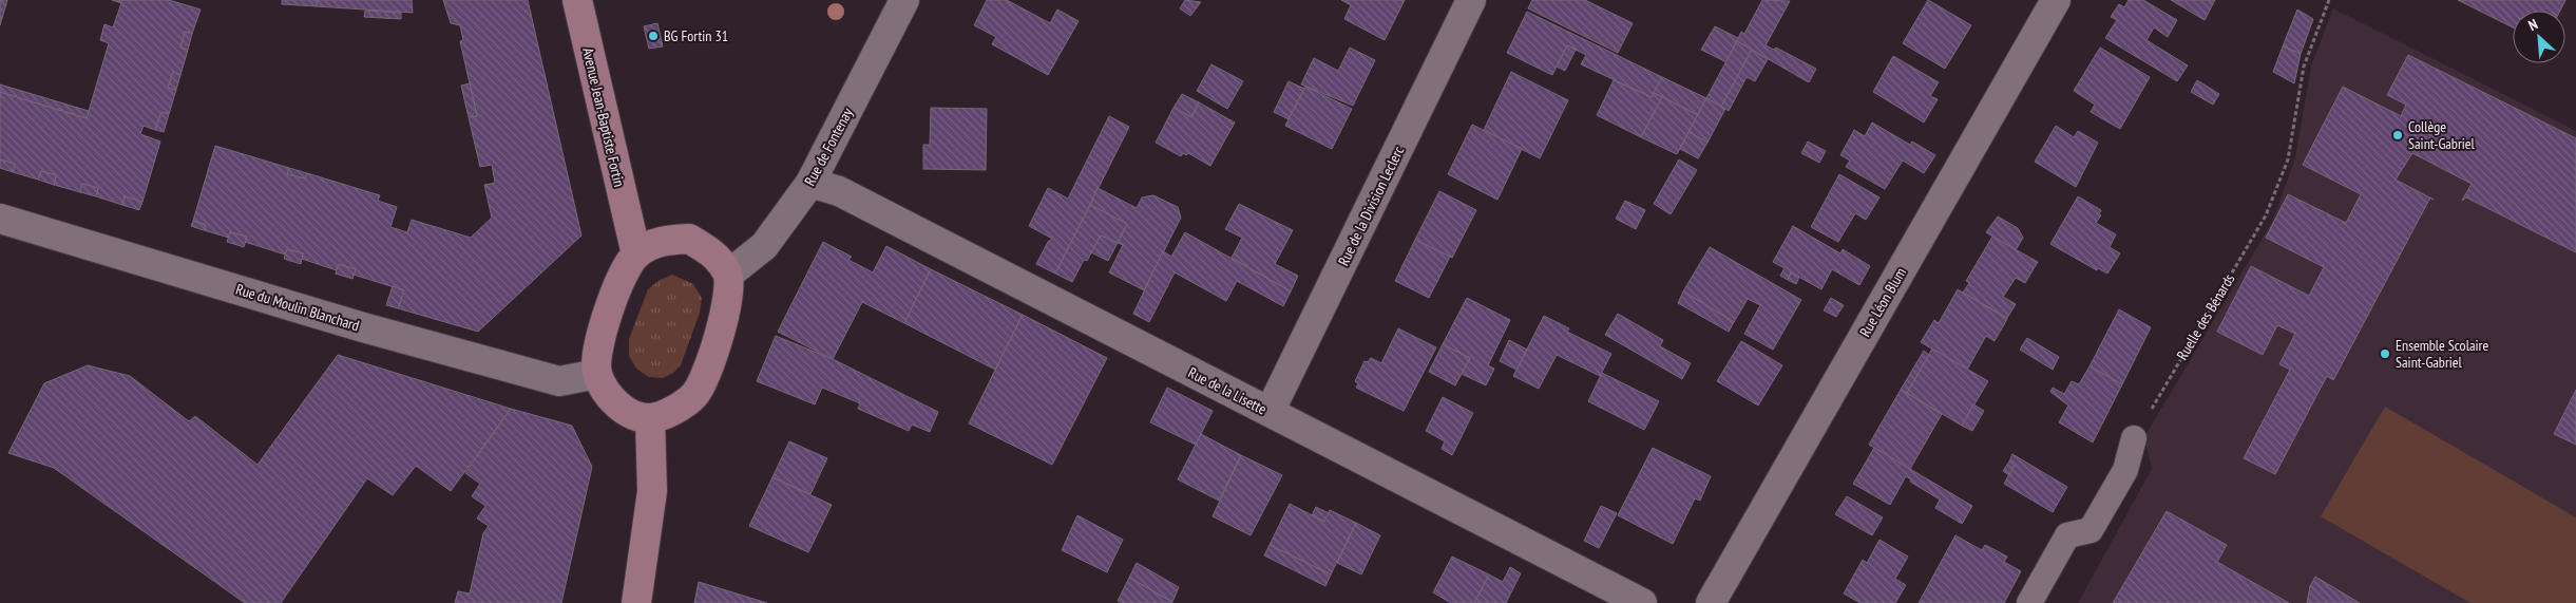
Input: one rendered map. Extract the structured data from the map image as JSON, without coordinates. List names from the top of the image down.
{
  "streets": {
    "main road": ["Avenue Jean-Baptiste Fortin"],
    "street": [
      "Rue de Fontenay",
      "Rue de la Division Leclerc",
      "Rue Léon Blum",
      "Rue du Moulin Blanchard",
      "Rue de la Lisette"
    ],
    "path": ["Ruelle des Bénards"]
  },
  "crossings": [
    ["Avenue Jean-Baptiste Fortin", "Rue de Fontenay"],
    ["Avenue Jean-Baptiste Fortin", "Rue du Moulin Blanchard"],
    ["Rue de Fontenay", "Rue du Moulin Blanchard"],
    ["Rue de Fontenay", "Rue de la Lisette"],
    ["Rue de la Division Leclerc", "Rue de la Lisette"]
  ],
  "places": ["BG Fortin 31", "Collège Saint-Gabriel", "Ensemble Scolaire Saint-Gabriel"],
  "north": "top left"
}
